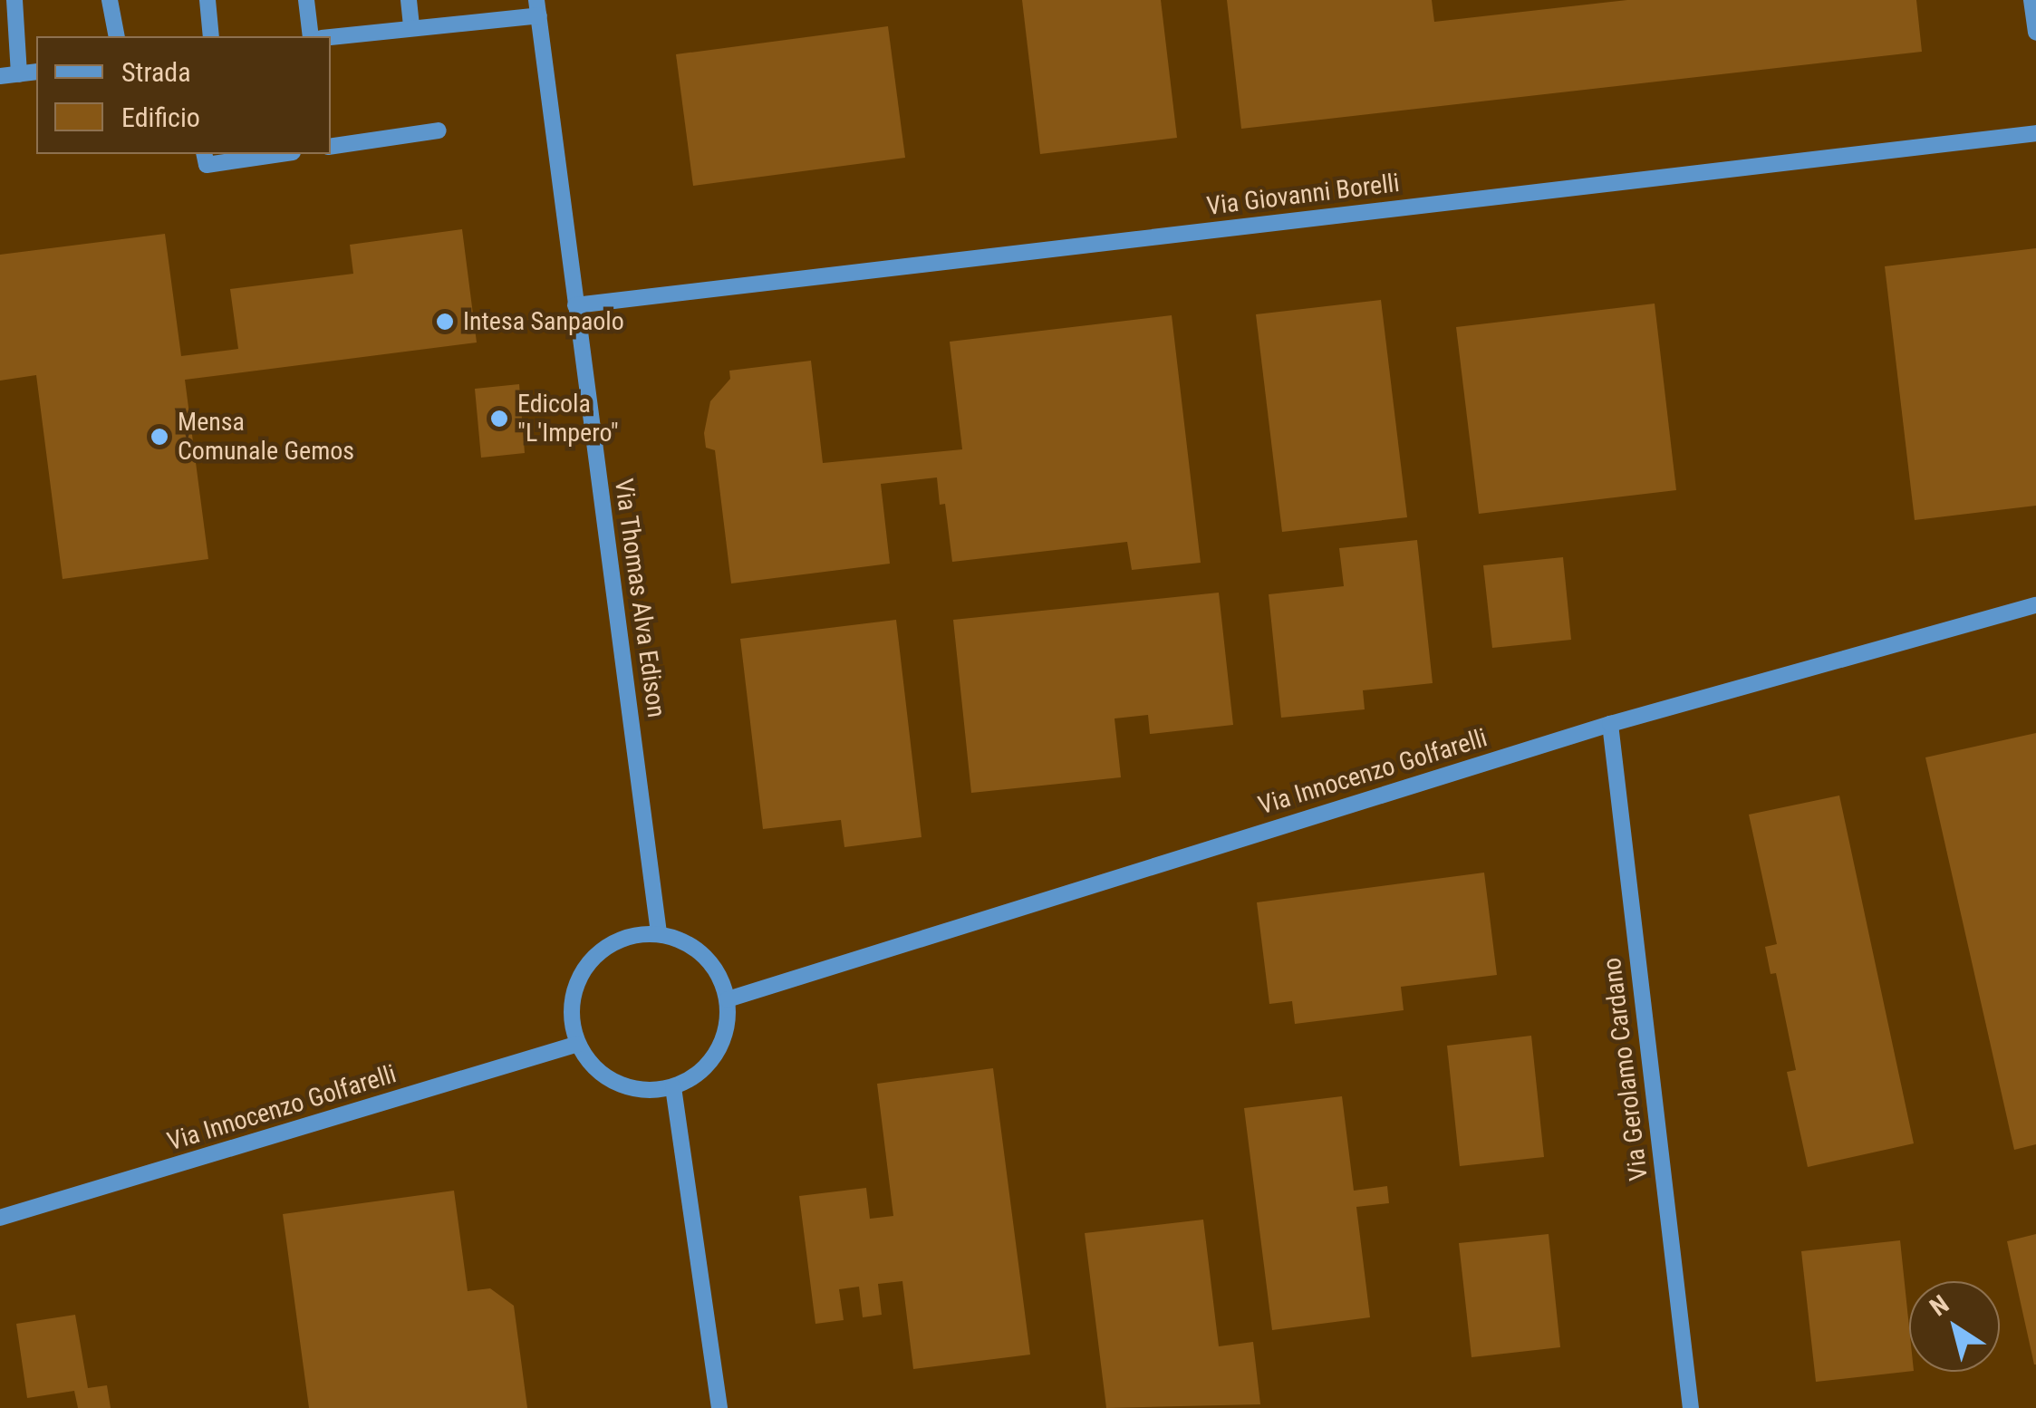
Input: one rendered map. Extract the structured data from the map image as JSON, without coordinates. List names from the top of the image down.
{
  "streets": {
    "street": [
      "Via Giovanni Borelli",
      "Via Thomas Alva Edison",
      "Via Innocenzo Golfarelli",
      "Via Gerolamo Cardano"
    ]
  },
  "crossings": [
    ["Via Giovanni Borelli", "Via Thomas Alva Edison"],
    ["Via Thomas Alva Edison", "Via Innocenzo Golfarelli"],
    ["Via Innocenzo Golfarelli", "Via Gerolamo Cardano"]
  ],
  "places": ["Intesa Sanpaolo", "Edicola \"L'Impero\"", "Mensa Comunale Gemos"],
  "legend": ["Strada", "Edificio"],
  "north": "top left"
}
